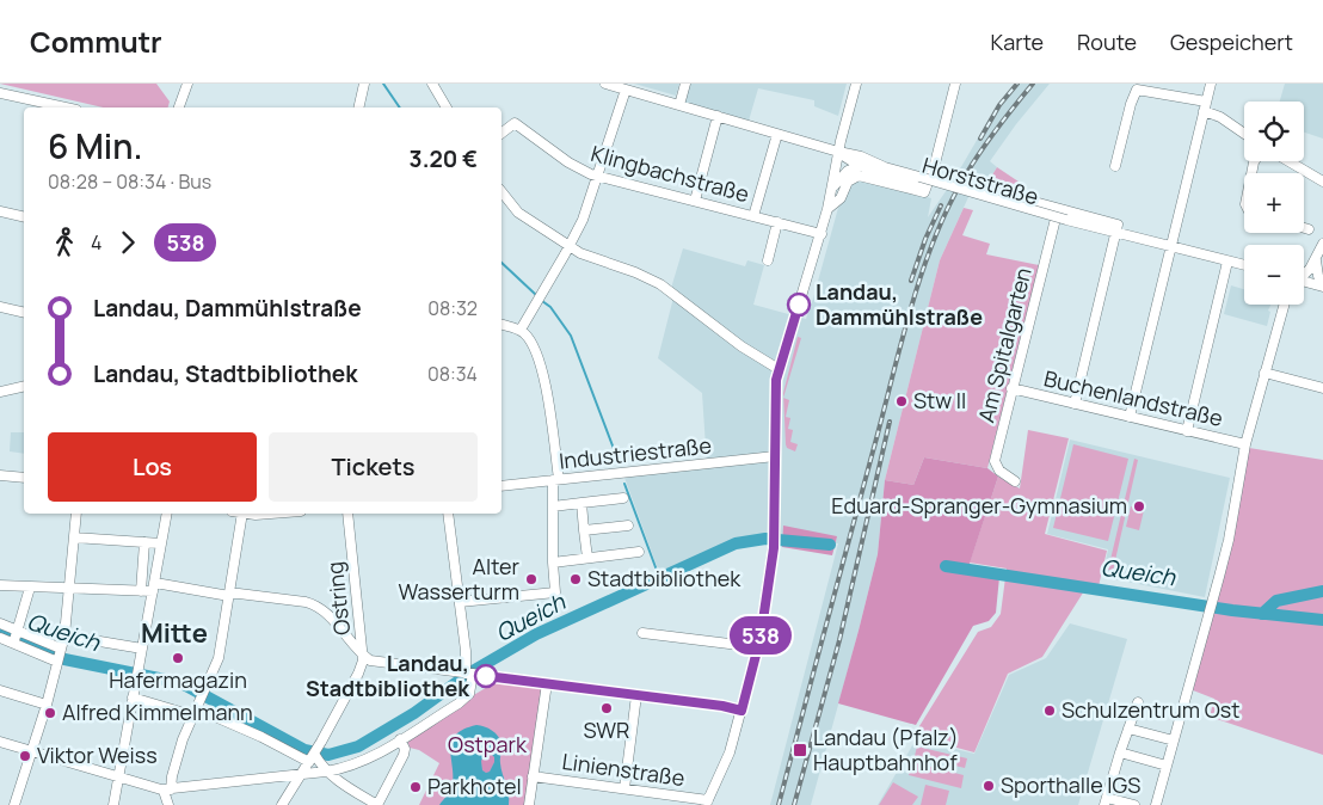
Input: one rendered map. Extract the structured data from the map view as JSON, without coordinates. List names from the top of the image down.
{
  "streets": {
    "street": [
      "Klingbachstraße",
      "Horststraße",
      "Am Spitalgarten",
      "Buchenlandstraße",
      "Industriestraße",
      "Ostring",
      "Linienstraße"
    ]
  },
  "crossings": [
    ["Horststraße", "Am Spitalgarten"],
    ["Am Spitalgarten", "Buchenlandstraße"]
  ],
  "districts": ["Mitte"],
  "water": ["Queich"],
  "parks": ["Ostpark"],
  "places": {
    "other": [
      "Landau, Dammühlstraße",
      "Stw II",
      "Eduard-Spranger-Gymnasium",
      "Alter Wasserturm",
      "Stadtbibliothek",
      "Hafermagazin",
      "Landau, Stadtbibliothek",
      "SWR",
      "Schulzentrum Ost",
      "Alfred Kimmelmann",
      "Viktor Weiss",
      "Sporthalle IGS",
      "Parkhotel"
    ],
    "transit": ["Landau (Pfalz) Hauptbahnhof"]
  },
  "lines": ["bus line 538"],
  "page": {
    "header": "Commutr",
    "nav": ["Karte", "Route", "Gespeichert"],
    "on_map": "538",
    "map_buttons": ["+", "−"],
    "heading": ["6 Min.", "08:28 – 08:34 · Bus", "3.20 €"],
    "legs": ["4", "538"],
    "list": [
      {
        "name": "Landau, Dammühlstraße",
        "value": "08:32"
      },
      {
        "name": "Landau, Stadtbibliothek",
        "value": "08:34"
      }
    ],
    "buttons": ["Los", "Tickets"]
  }
}
